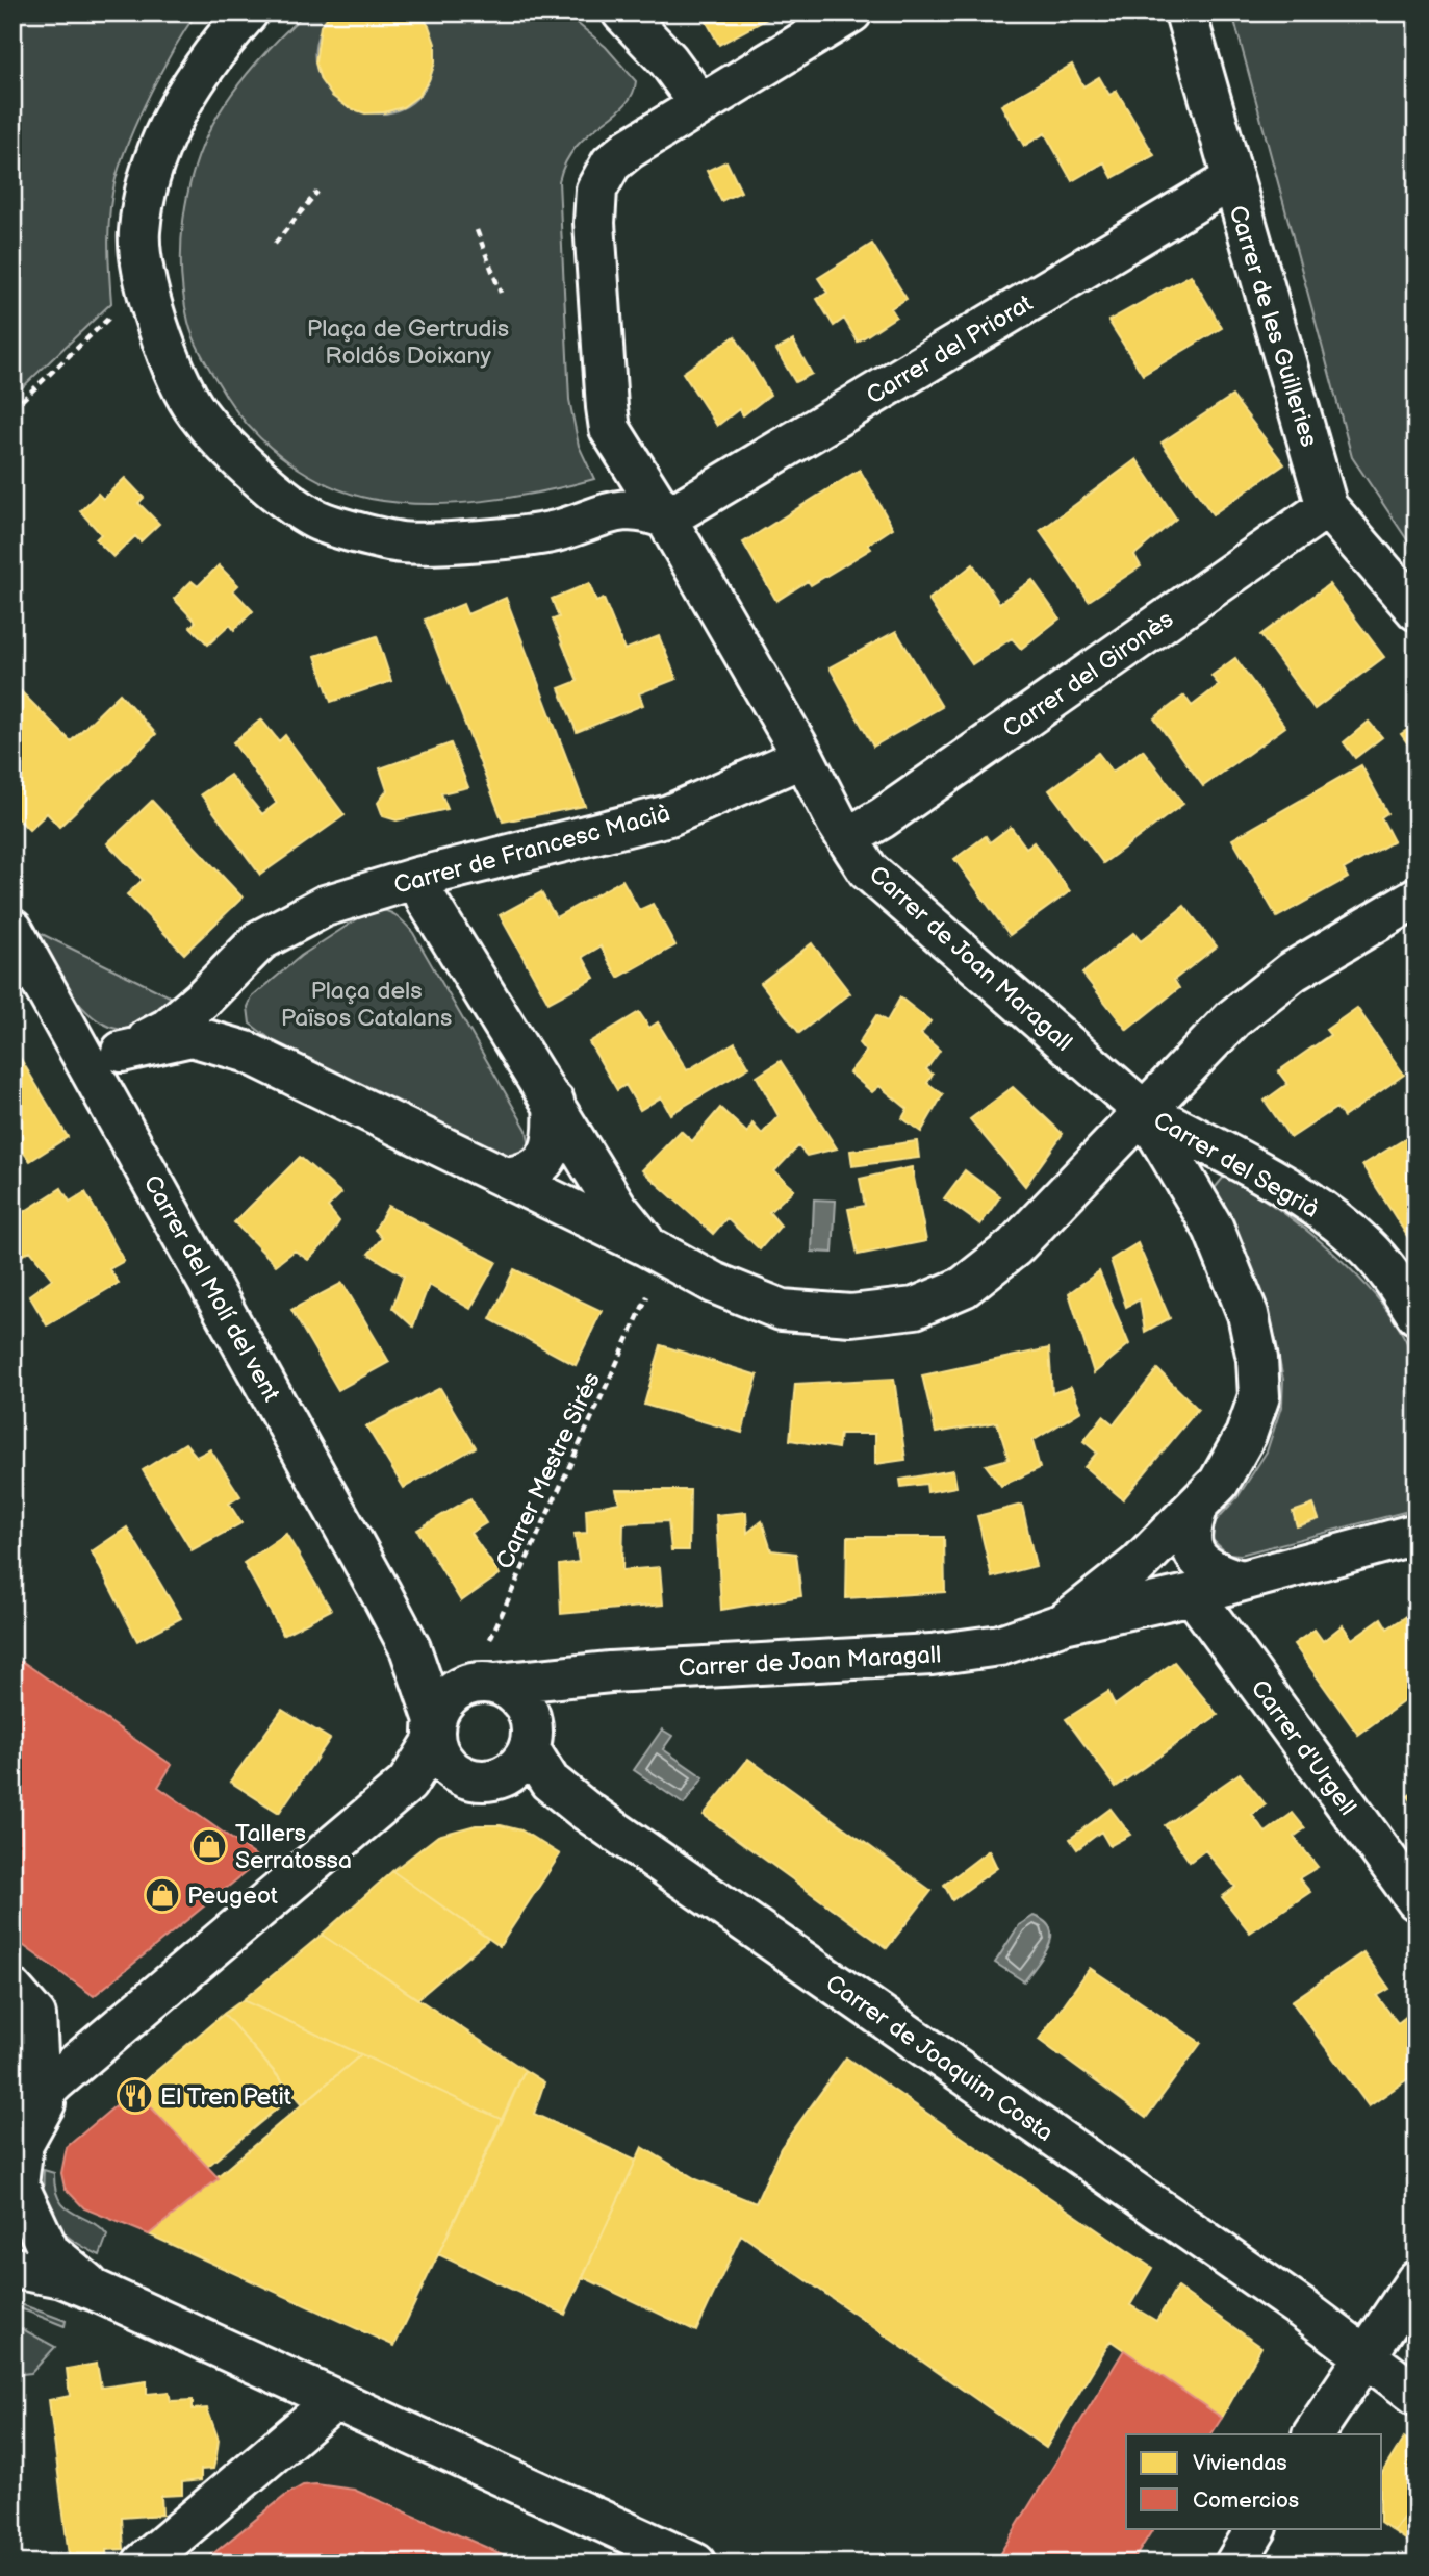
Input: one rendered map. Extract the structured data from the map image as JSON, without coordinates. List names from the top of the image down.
{
  "streets": {
    "street": [
      "Carrer de les Guilleries",
      "Carrer del Priorat",
      "Carrer del Gironès",
      "Carrer de Francesc Macià",
      "Carrer de Joan Maragall",
      "Carrer del Segrià",
      "Carrer del Molí del vent",
      "Carrer d'Urgell",
      "Carrer de Joaquim Costa"
    ],
    "path": ["Carrer Mestre Sirés"]
  },
  "crossings": [
    ["Carrer de les Guilleries", "Carrer del Priorat"],
    ["Carrer de les Guilleries", "Carrer del Gironès"],
    ["Carrer del Priorat", "Carrer de Joan Maragall"],
    ["Carrer del Gironès", "Carrer de Joan Maragall"],
    ["Carrer de Francesc Macià", "Carrer de Joan Maragall"],
    ["Carrer de Francesc Macià", "Carrer del Molí del vent"],
    ["Carrer de Joan Maragall", "Carrer del Segrià"],
    ["Carrer de Joan Maragall", "Carrer del Molí del vent"],
    ["Carrer de Joan Maragall", "Carrer d'Urgell"],
    ["Carrer de Joan Maragall", "Carrer de Joaquim Costa"],
    ["Carrer del Molí del vent", "Carrer de Joaquim Costa"]
  ],
  "parks": ["Plaça de Gertrudis Roldós Doixany", "Plaça dels Països Catalans"],
  "places": {
    "shop": ["Tallers Serratossa", "Peugeot"],
    "restaurant": ["El Tren Petit"]
  },
  "legend": ["Viviendas", "Comercios"]
}
